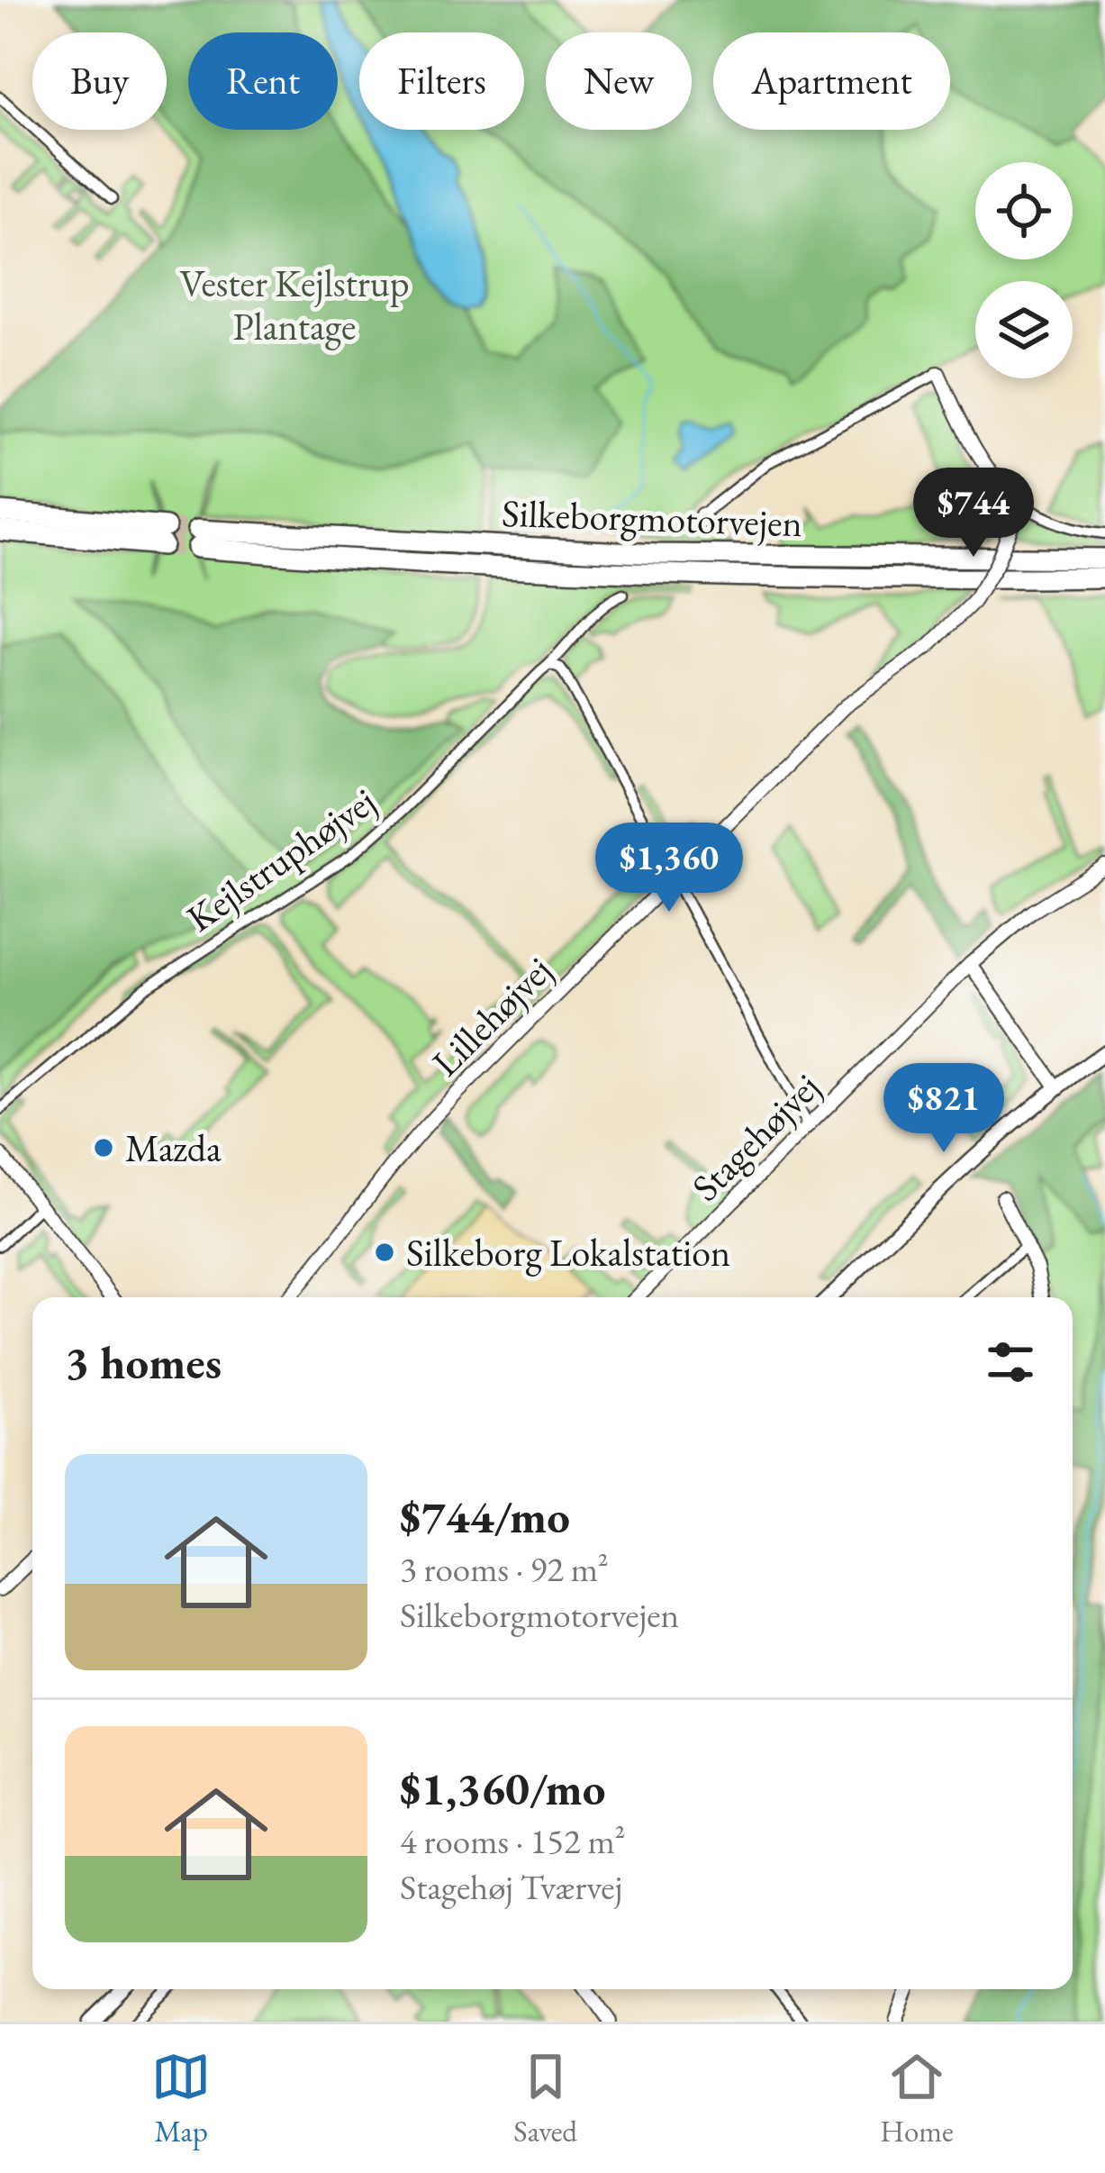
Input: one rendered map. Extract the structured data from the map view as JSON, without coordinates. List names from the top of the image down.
{
  "streets": {
    "highway": ["Silkeborgmotorvejen"],
    "street": ["Kejlstruphøjvej", "Lillehøjvej", "Stagehøjvej"]
  },
  "parks": ["Vester Kejlstrup Plantage"],
  "places": ["Mazda", "Silkeborg Lokalstation"],
  "page": {
    "chip": [
      "Buy",
      "Rent",
      "Filters",
      "New",
      "Apartment"
    ],
    "price": ["$744", "$1,360", "$821"],
    "heading": "3 homes",
    "list": [
      {
        "name": "$744/mo",
        "note": "3 rooms · 92 m² · Silkeborgmotorvejen"
      },
      {
        "name": "$1,360/mo",
        "note": "4 rooms · 152 m² · Stagehøj Tværvej"
      }
    ],
    "tabs": ["Map", "Saved", "Home"]
  }
}
